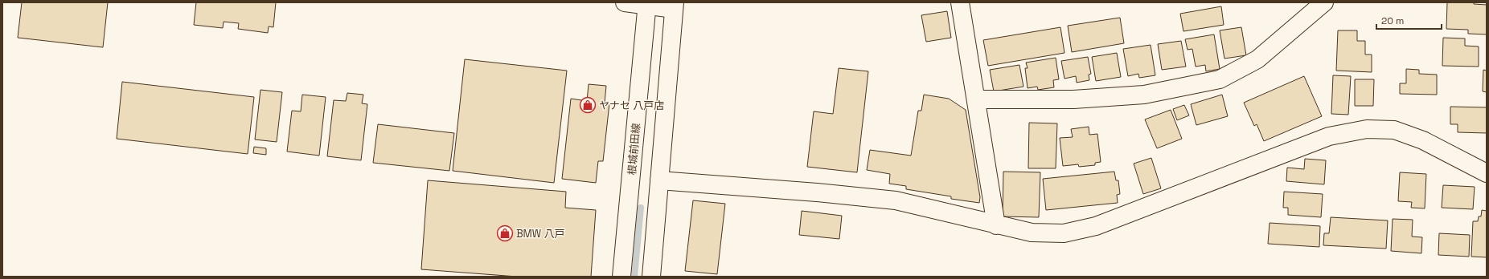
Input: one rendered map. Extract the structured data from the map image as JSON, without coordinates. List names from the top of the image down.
{
  "streets": {
    "street": ["根城前田線"]
  },
  "places": {
    "shop": ["ヤナセ 八戸店", "BMW 八戸"]
  },
  "scale_bar": "20 m"
}
